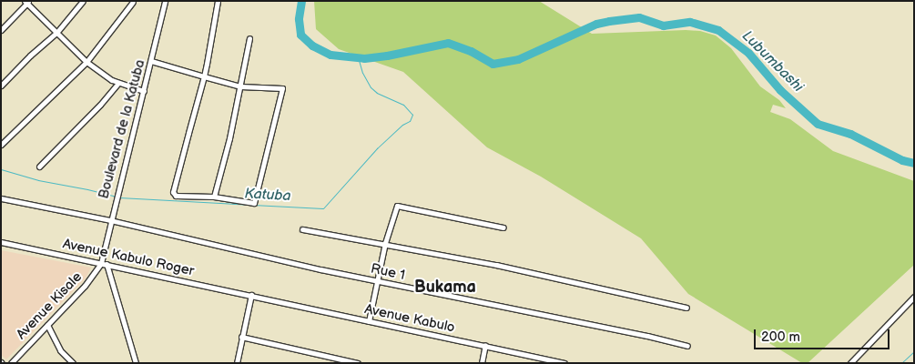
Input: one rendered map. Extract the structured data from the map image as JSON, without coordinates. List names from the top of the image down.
{
  "streets": {
    "street": [
      "Boulevard de la Katuba",
      "Avenue Kabulo Roger",
      "Rue 1",
      "Avenue Kisale",
      "Avenue Kabulo"
    ]
  },
  "crossings": [
    ["Boulevard de la Katuba", "Avenue Kabulo Roger"],
    ["Boulevard de la Katuba", "Rue 1"],
    ["Boulevard de la Katuba", "Avenue Kisale"],
    ["Avenue Kabulo Roger", "Avenue Kisale"],
    ["Avenue Kabulo Roger", "Avenue Kabulo"]
  ],
  "districts": ["Bukama"],
  "water": ["Lubumbashi", "Katuba"],
  "scale_bar": "200 m"
}
